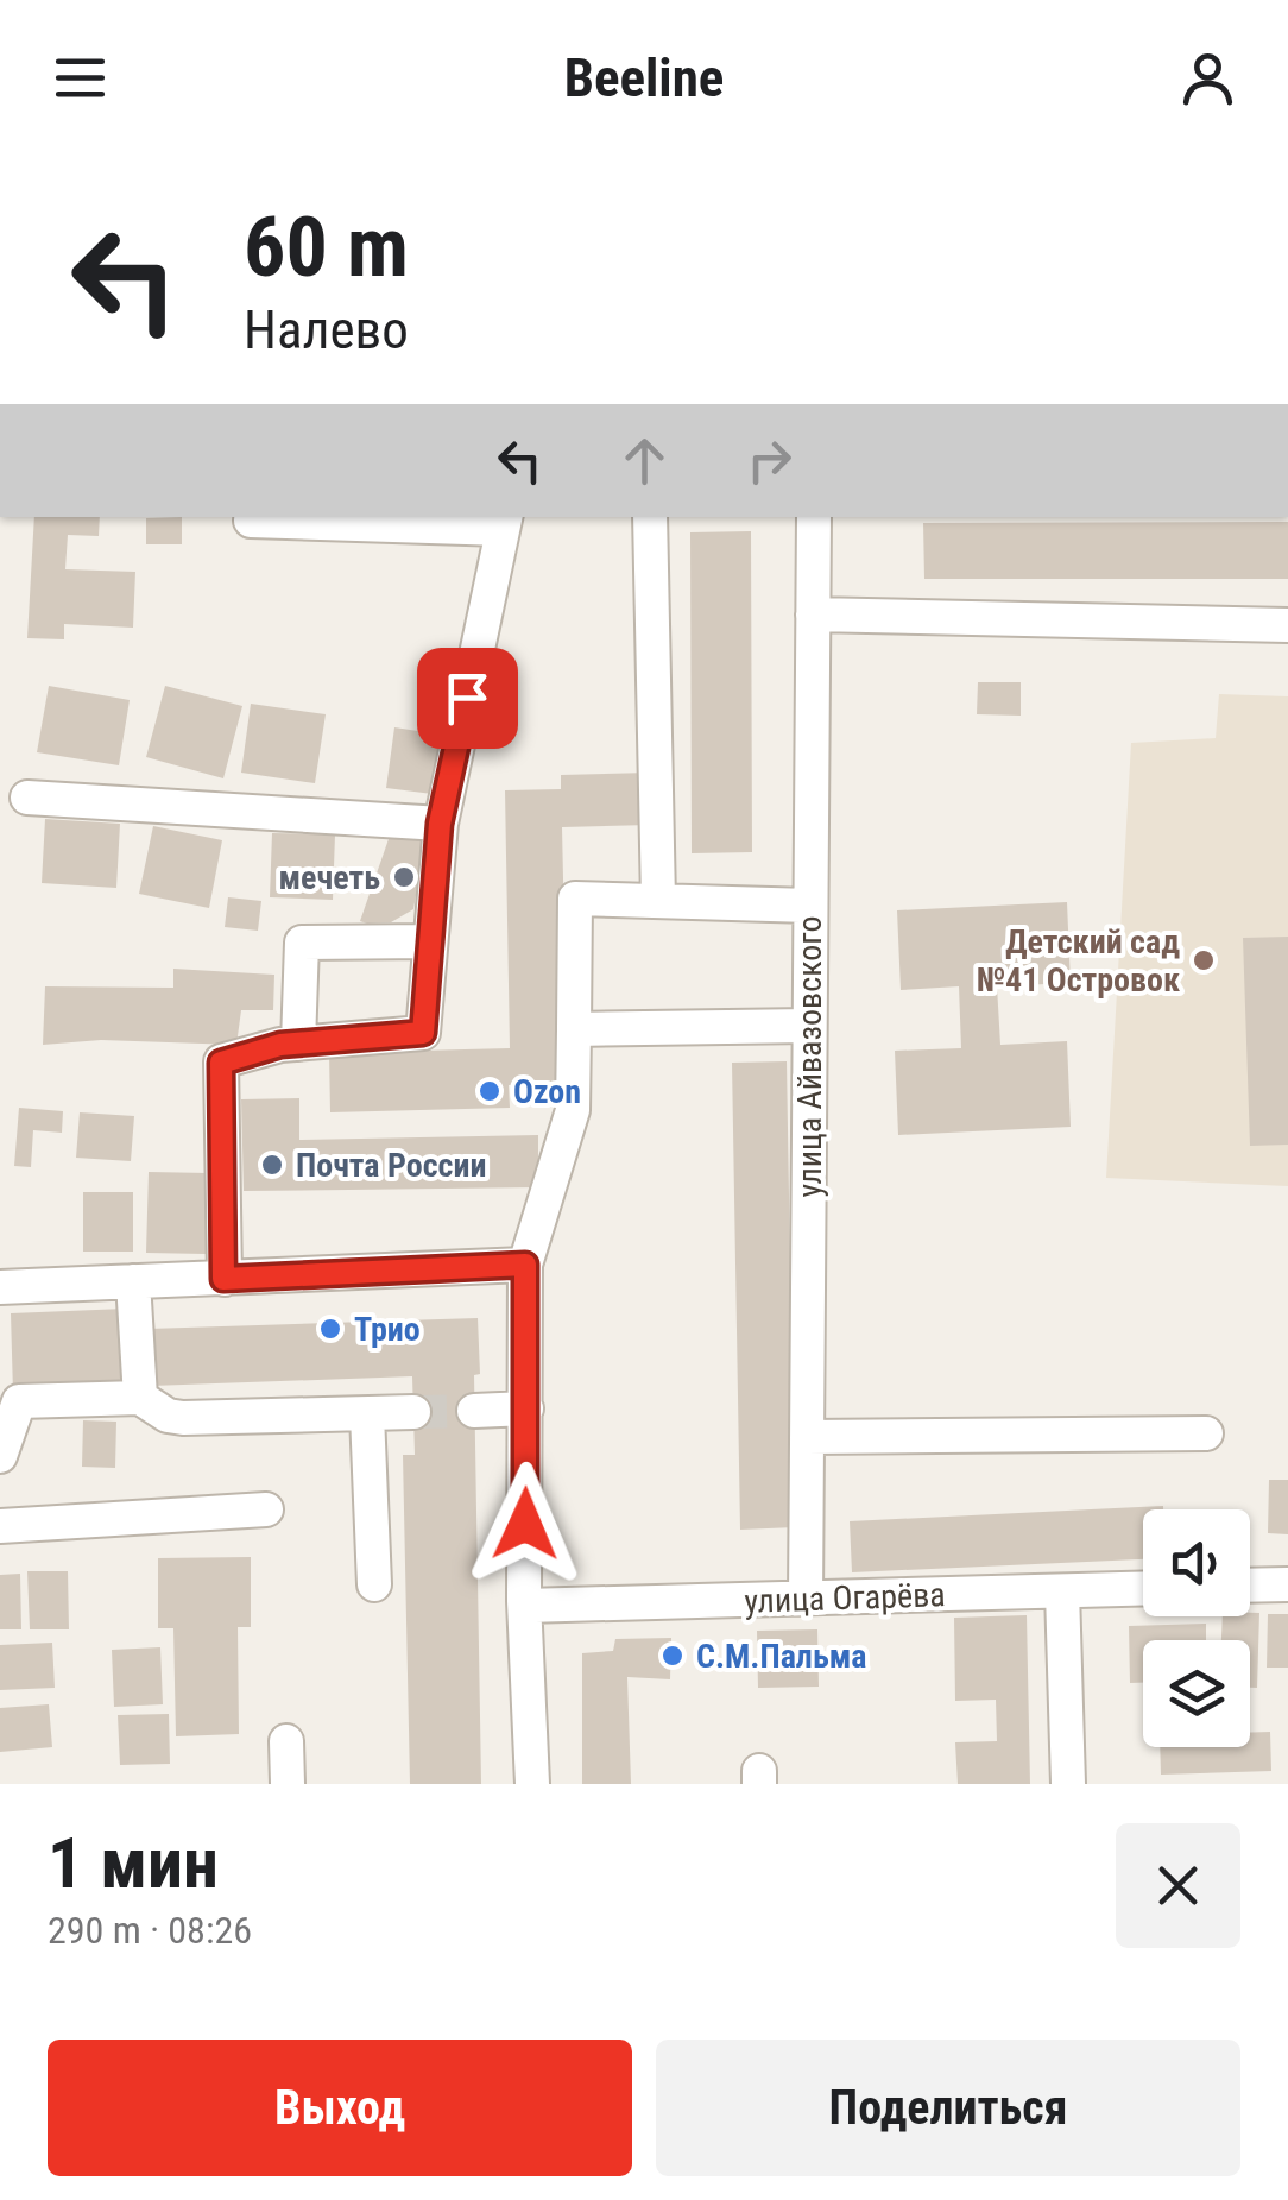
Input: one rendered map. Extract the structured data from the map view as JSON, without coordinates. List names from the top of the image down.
{
  "streets": {
    "street": ["улица Айвазовского", "улица Огарёва"]
  },
  "crossings": [
    ["улица Айвазовского", "улица Огарёва"]
  ],
  "places": [
    "мечеть",
    "Детский сад №41 Островок",
    "Ozon",
    "Почта России",
    "Трио",
    "С.М.Пальма"
  ],
  "page": {
    "header": "Beeline",
    "turn": ["60 m", "Налево"],
    "heading": ["1 мин", "290 m · 08:26"],
    "buttons": ["Выход", "Поделиться"]
  }
}
